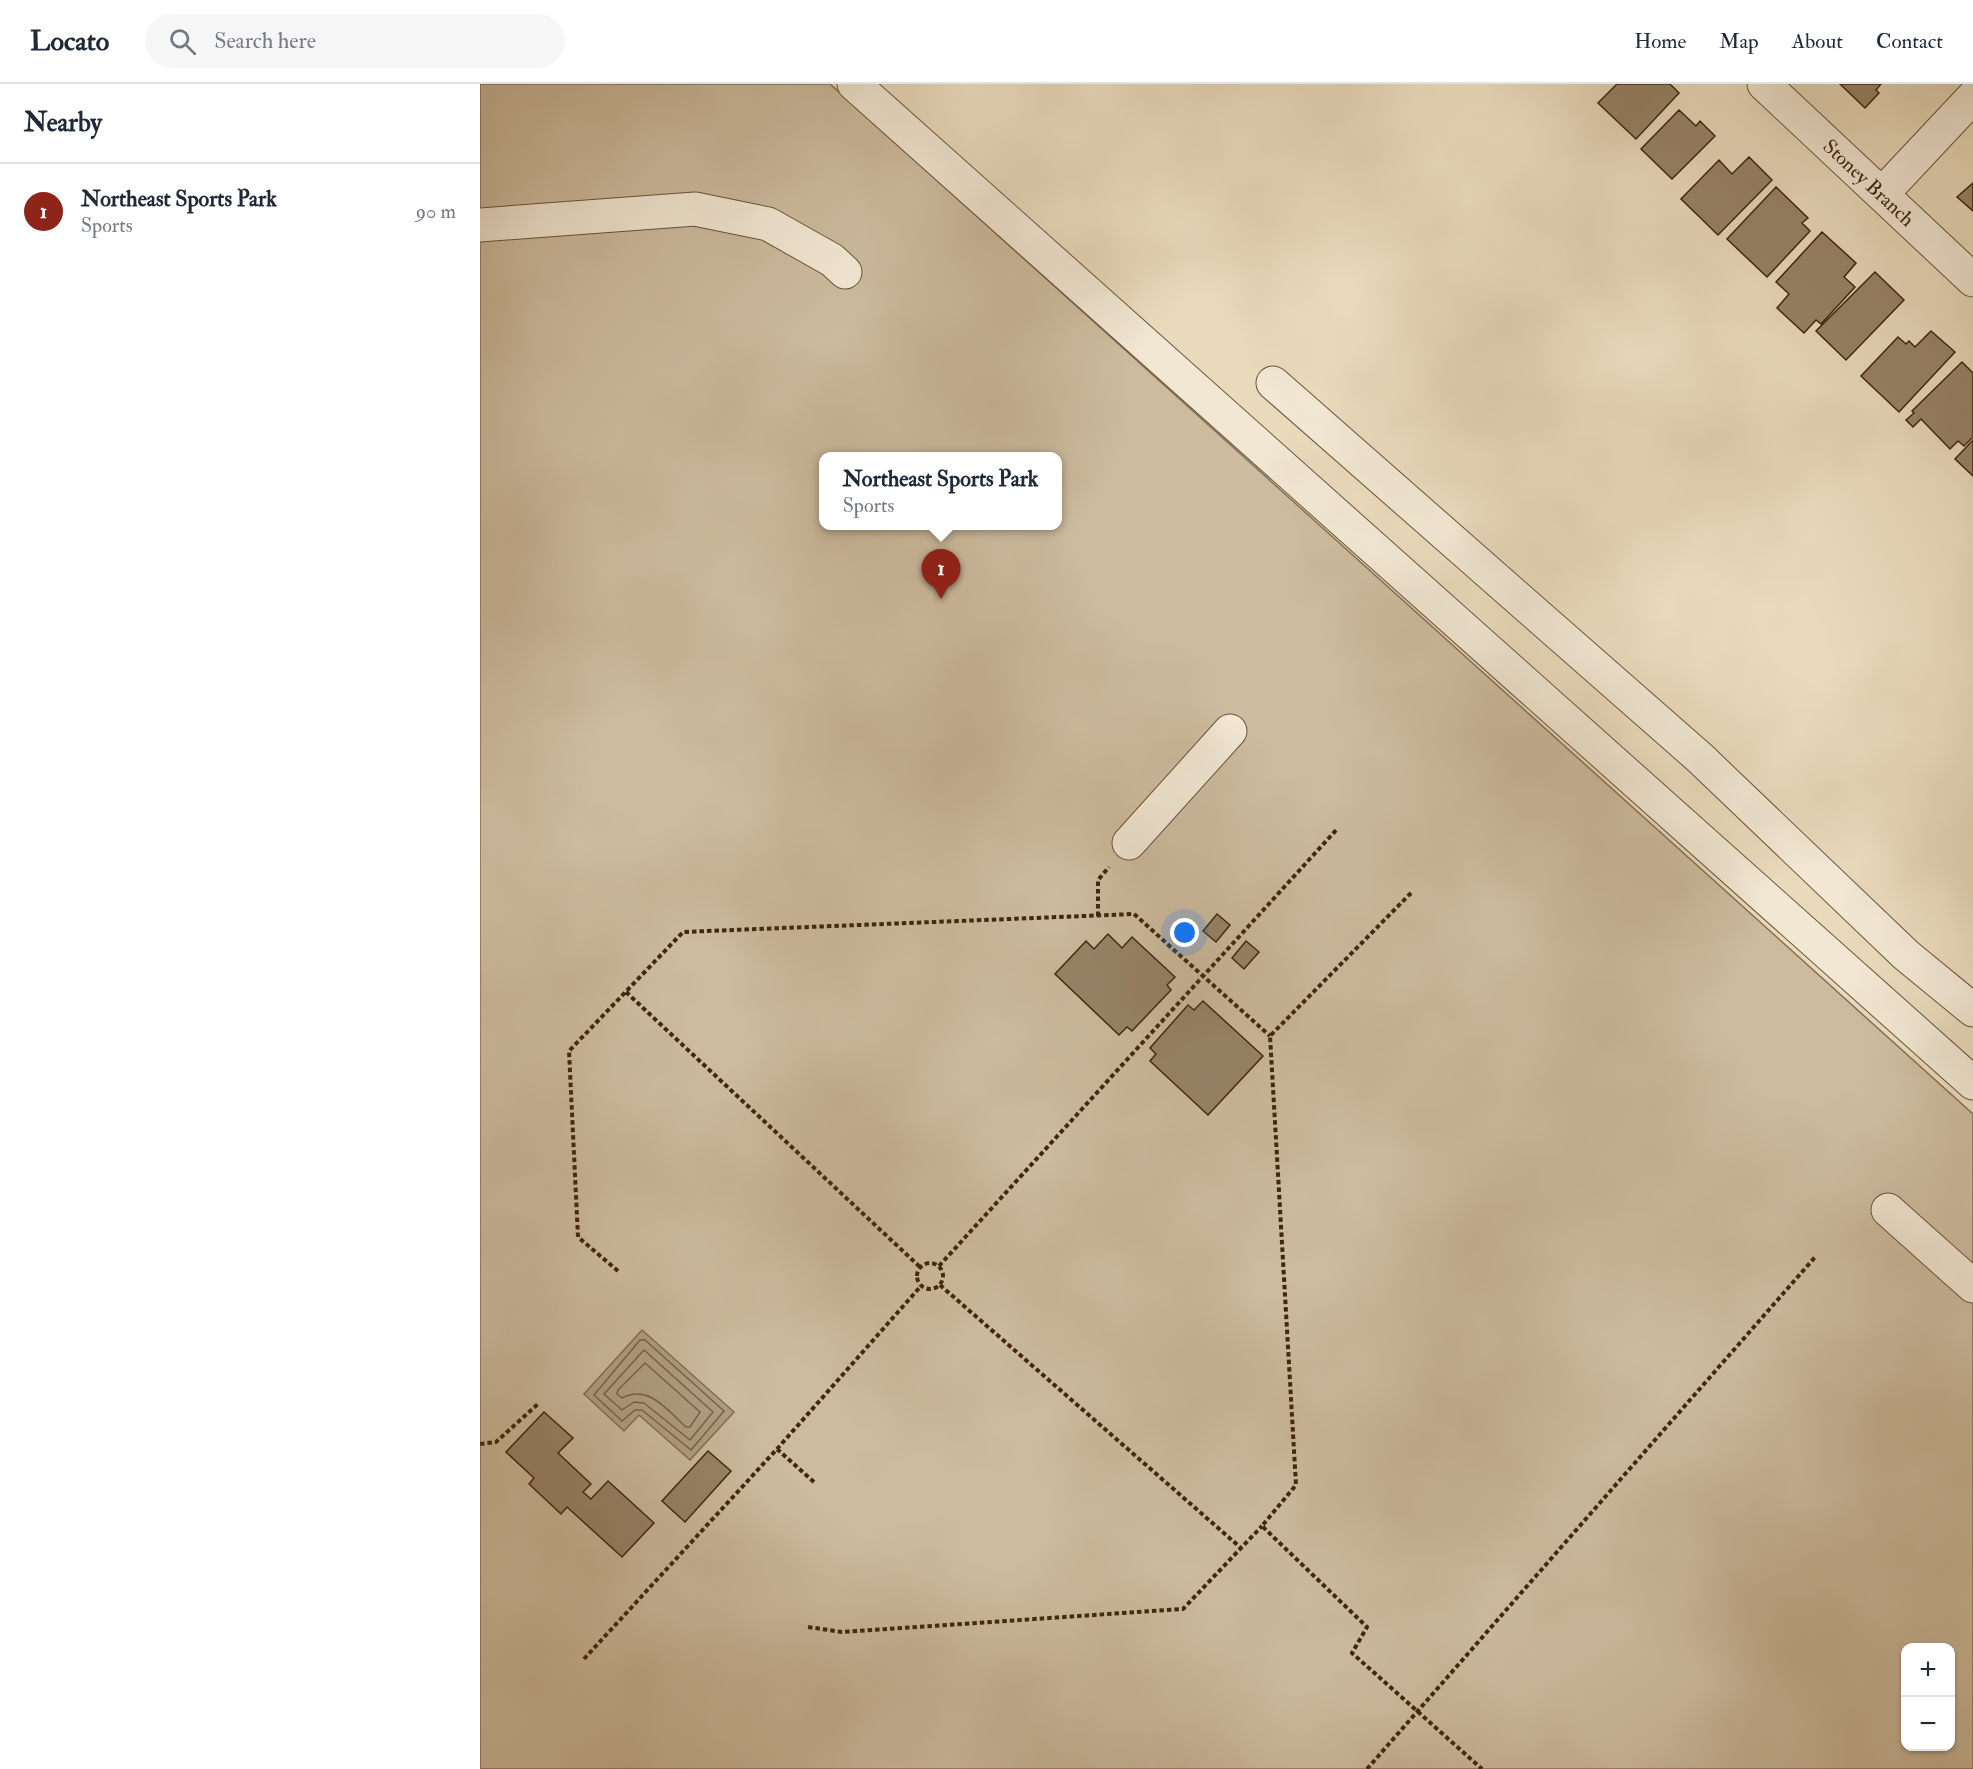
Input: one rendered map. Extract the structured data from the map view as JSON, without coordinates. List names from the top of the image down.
{
  "streets": {
    "street": ["Stoney Branch"]
  },
  "page": {
    "header": "Locato",
    "search": "Search here",
    "nav": [
      "Home",
      "Map",
      "About",
      "Contact"
    ],
    "heading": "Nearby",
    "list": [
      {
        "mark": "1",
        "name": "Northeast Sports Park",
        "note": "Sports",
        "value": "90 m"
      }
    ],
    "popup": ["Northeast Sports Park", "Sports"],
    "pins": "1",
    "map_buttons": ["+", "−"]
  }
}
